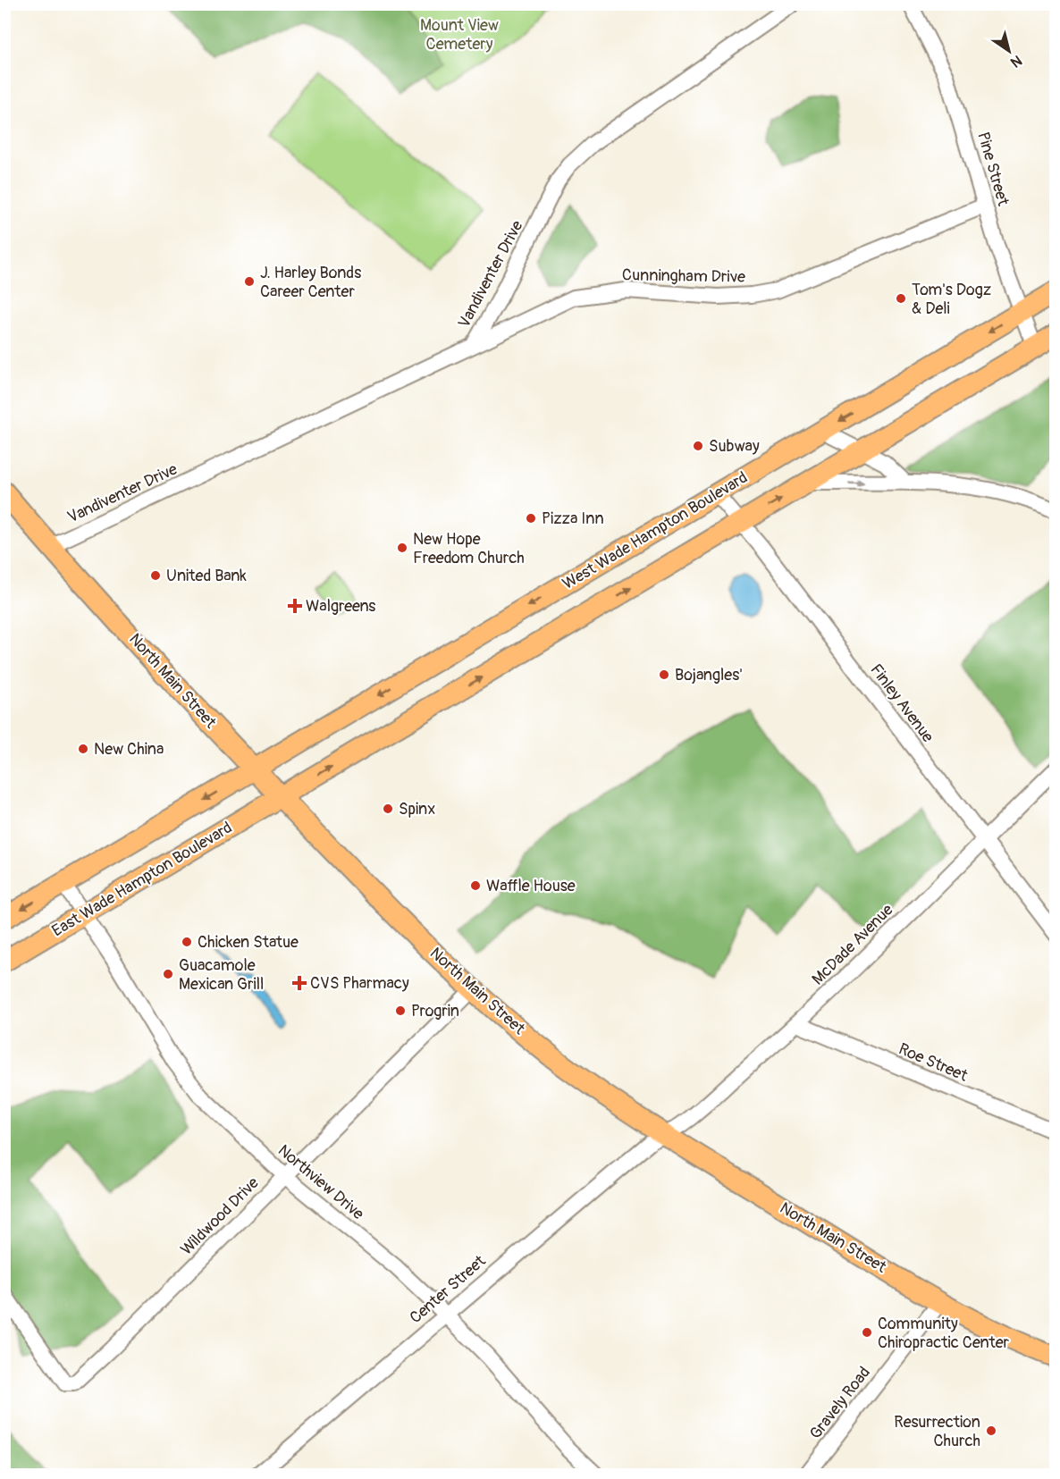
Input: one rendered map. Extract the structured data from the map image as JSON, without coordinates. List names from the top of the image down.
{
  "streets": {
    "main road": ["West Wade Hampton Boulevard", "North Main Street", "East Wade Hampton Boulevard"],
    "street": [
      "Pine Street",
      "Vandiventer Drive",
      "Cunningham Drive",
      "Finley Avenue",
      "McDade Avenue",
      "Roe Street",
      "Northview Drive",
      "Wildwood Drive",
      "Center Street",
      "Gravely Road"
    ]
  },
  "crossings": [
    ["Pine Street", "Cunningham Drive"],
    ["Pine Street", "West Wade Hampton Boulevard"],
    ["Vandiventer Drive", "Cunningham Drive"],
    ["Vandiventer Drive", "North Main Street"],
    ["West Wade Hampton Boulevard", "North Main Street"],
    ["West Wade Hampton Boulevard", "Finley Avenue"],
    ["North Main Street", "East Wade Hampton Boulevard"],
    ["North Main Street", "McDade Avenue"],
    ["North Main Street", "Wildwood Drive"],
    ["North Main Street", "Center Street"],
    ["North Main Street", "Gravely Road"],
    ["Finley Avenue", "McDade Avenue"],
    ["East Wade Hampton Boulevard", "Northview Drive"],
    ["McDade Avenue", "Roe Street"],
    ["McDade Avenue", "Center Street"],
    ["Northview Drive", "Wildwood Drive"],
    ["Northview Drive", "Center Street"]
  ],
  "parks": ["Mount View Cemetery"],
  "places": {
    "other": [
      "J. Harley Bonds Career Center",
      "Tom's Dogz & Deli",
      "Subway",
      "Pizza Inn",
      "New Hope Freedom Church",
      "United Bank",
      "Bojangles'",
      "New China",
      "Spinx",
      "Waffle House",
      "Chicken Statue",
      "Guacamole Mexican Grill",
      "Progrin",
      "Community Chiropractic Center",
      "Resurrection Church"
    ],
    "health": ["Walgreens", "CVS Pharmacy"]
  },
  "north": "bottom right"
}
